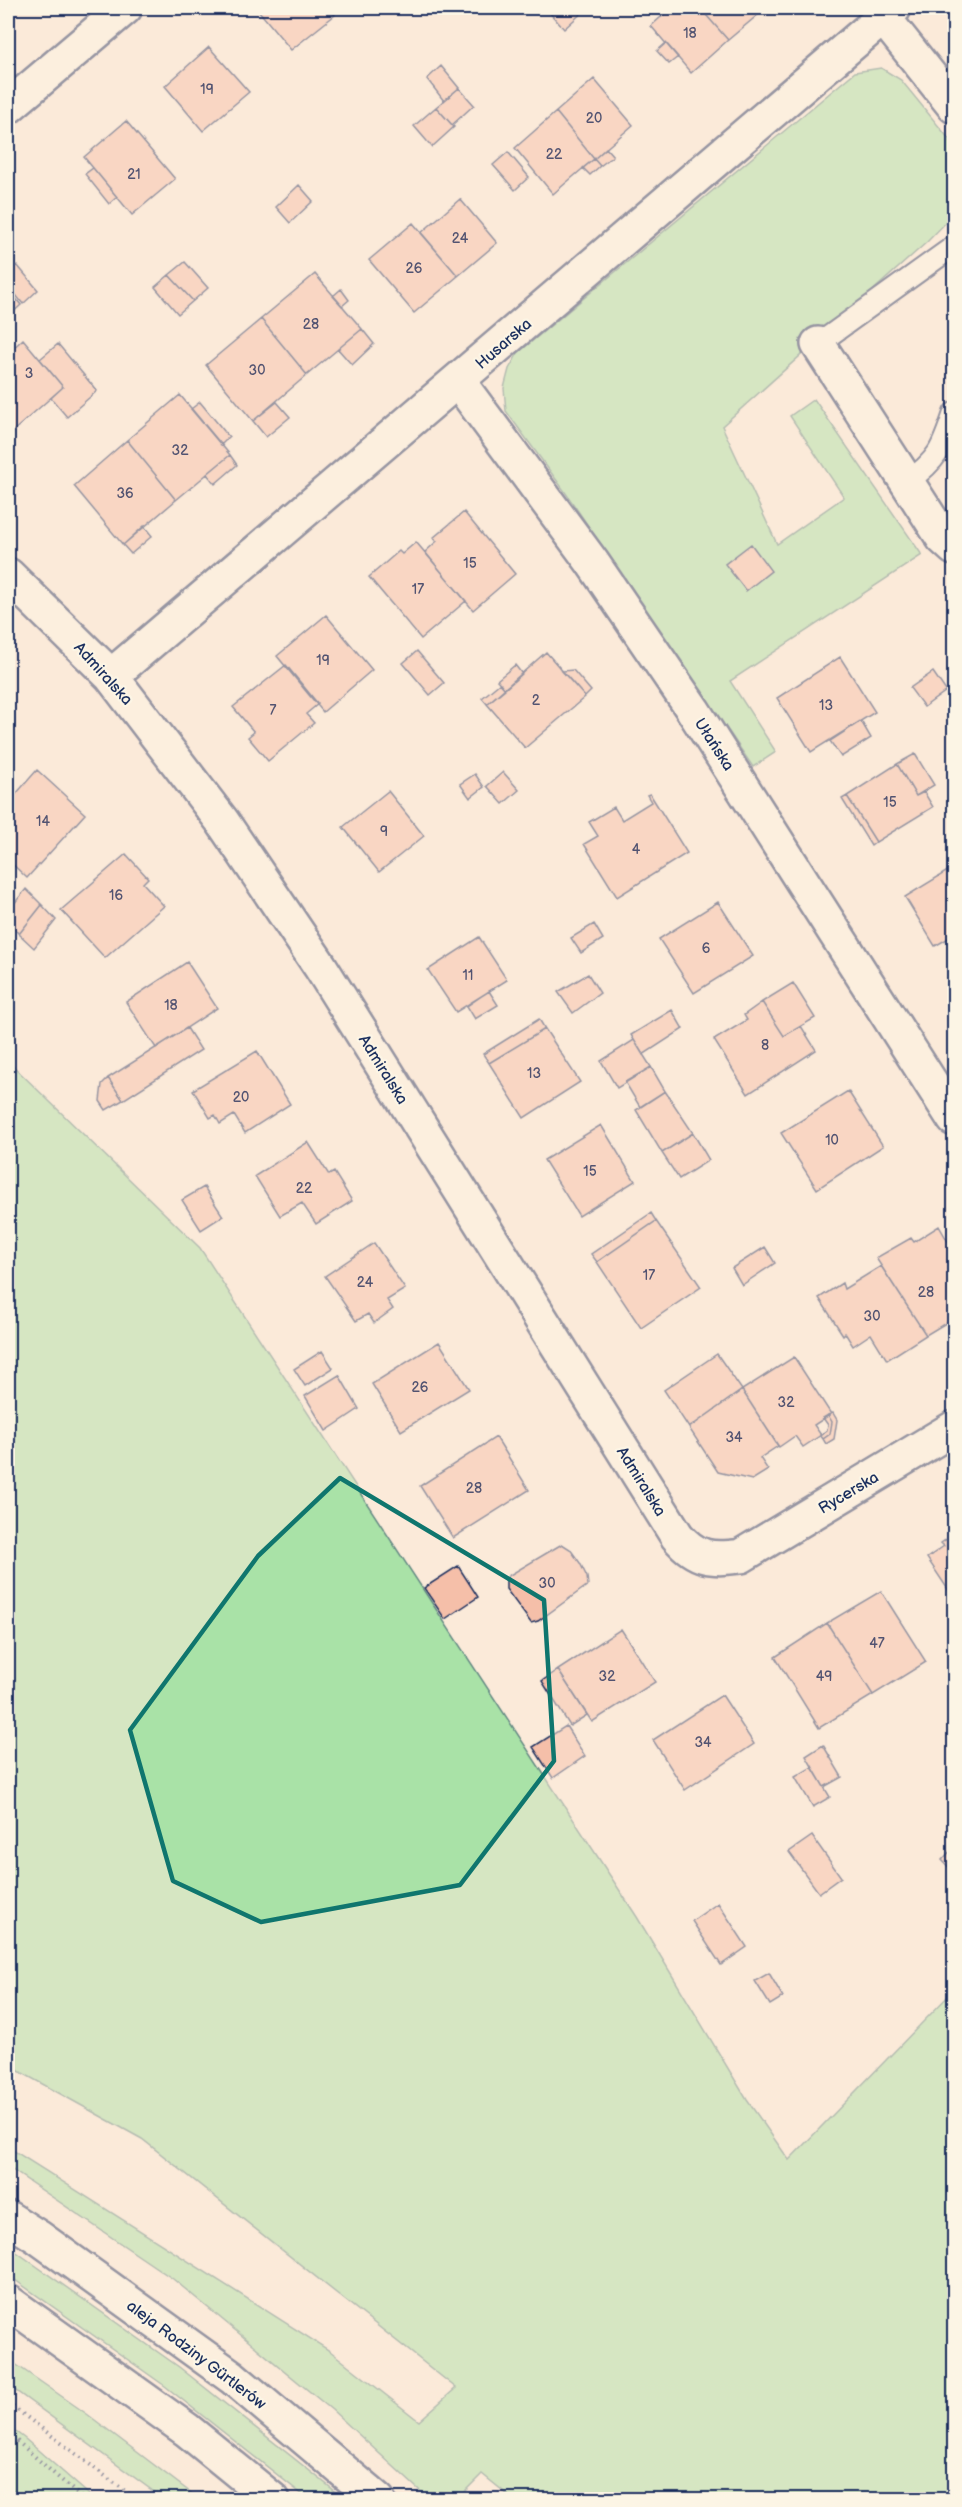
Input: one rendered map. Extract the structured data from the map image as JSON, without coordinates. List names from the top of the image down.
{
  "streets": {
    "street": [
      "Husarska",
      "Admiralska",
      "Ułańska",
      "Rycerska",
      "aleja Rodziny Gürtlerów"
    ]
  },
  "crossings": [
    ["Husarska", "Admiralska"],
    ["Husarska", "Ułańska"],
    ["Admiralska", "Rycerska"]
  ],
  "house_numbers": [
    "18",
    "19",
    "20",
    "22",
    "21",
    "24",
    "26",
    "28",
    "30",
    "3",
    "32",
    "36",
    "15",
    "17",
    "19",
    "2",
    "13",
    "7",
    "15",
    "14",
    "9",
    "4",
    "16",
    "6",
    "11",
    "18",
    "8",
    "13",
    "20",
    "10",
    "15",
    "22",
    "17",
    "24",
    "28",
    "30",
    "26",
    "32",
    "34",
    "28",
    "30",
    "47",
    "32",
    "49",
    "34"
  ]
}
